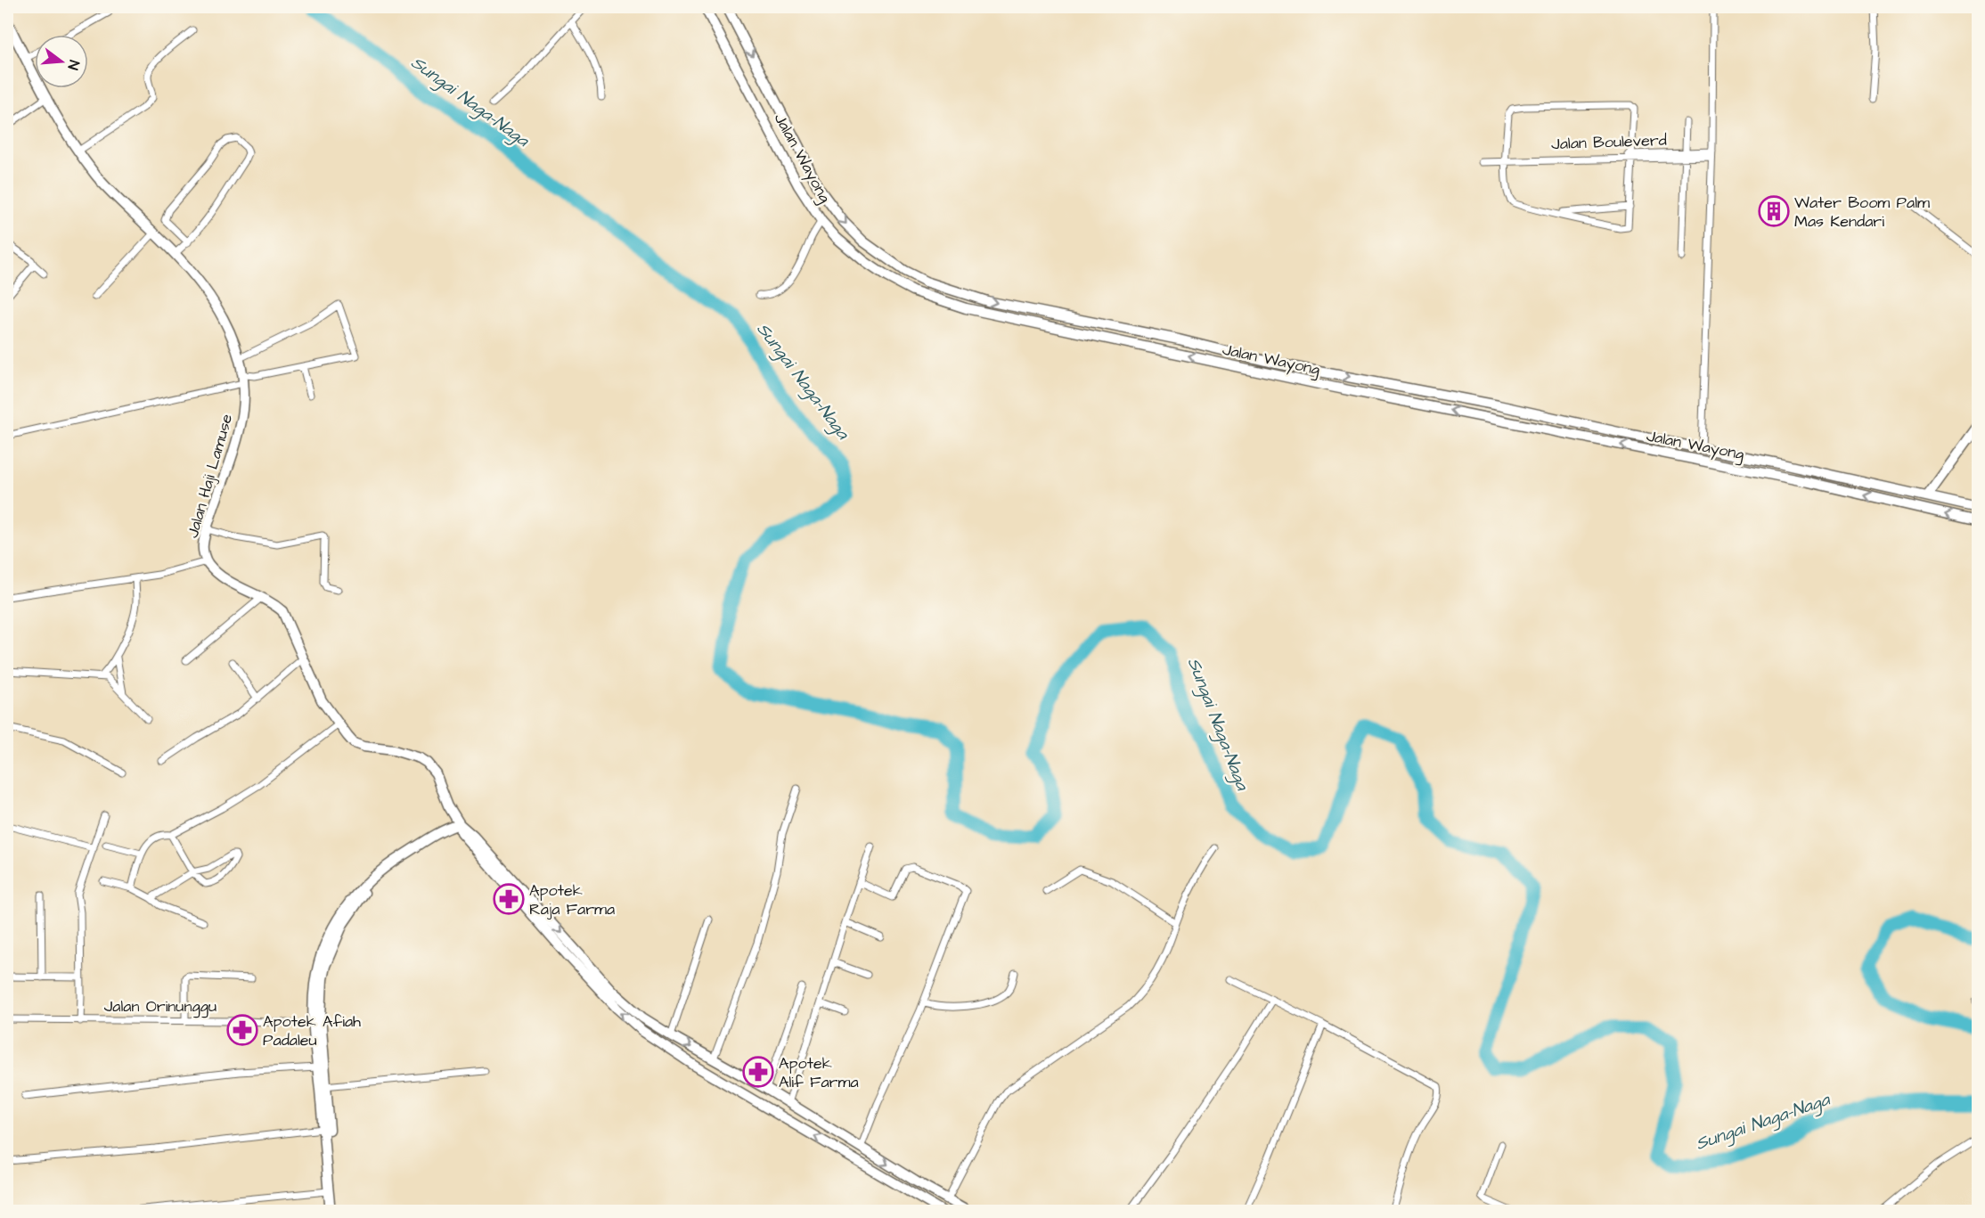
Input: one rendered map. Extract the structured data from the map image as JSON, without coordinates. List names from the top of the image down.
{
  "streets": {
    "street": [
      "Jalan Bouleverd",
      "Jalan Wayong",
      "Jalan Haji Lamuse",
      "Jalan Orinunggu"
    ]
  },
  "water": ["Sungai Naga-Naga"],
  "places": {
    "building": ["Water Boom Palm Mas Kendari"],
    "pharmacy": ["Apotek Raja Farma", "Apotek Afiah Padaleu", "Apotek Alif Farma"]
  },
  "north": "right"
}
